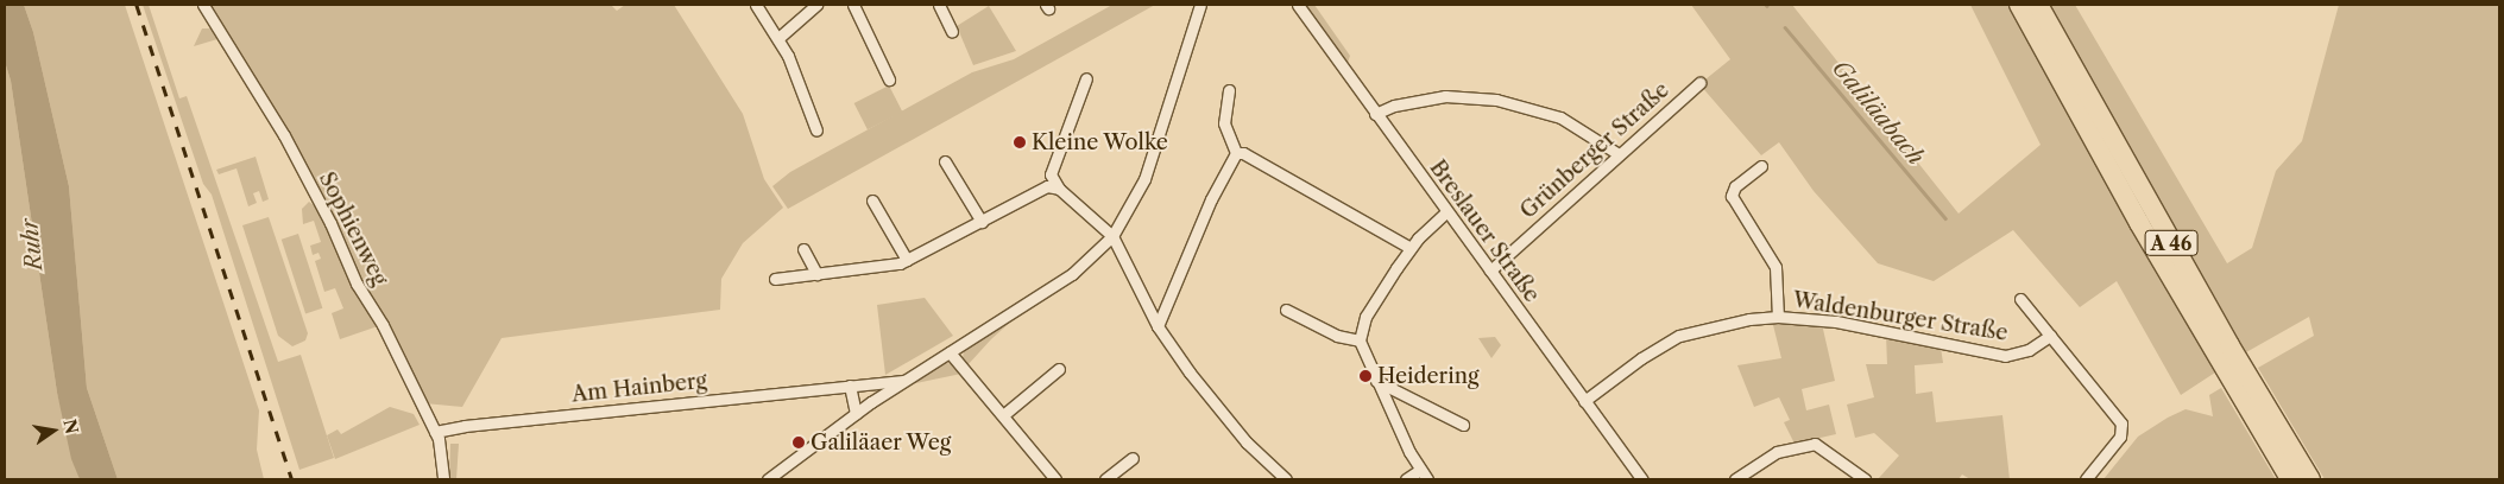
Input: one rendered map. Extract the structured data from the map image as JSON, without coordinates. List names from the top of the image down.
{
  "streets": {
    "highway": ["A 46"],
    "street": [
      "Grünberger Straße",
      "Sophienweg",
      "Breslauer Straße",
      "Waldenburger Straße",
      "Am Hainberg"
    ]
  },
  "crossings": [
    ["Grünberger Straße", "Breslauer Straße"],
    ["Sophienweg", "Am Hainberg"],
    ["Breslauer Straße", "Waldenburger Straße"]
  ],
  "water": ["Galiläabach", "Ruhr"],
  "places": ["Kleine Wolke", "Heidering", "Galiläaer Weg"],
  "north": "right"
}
